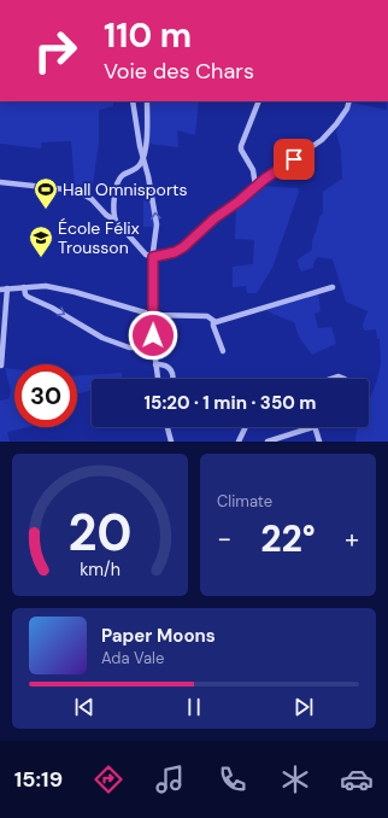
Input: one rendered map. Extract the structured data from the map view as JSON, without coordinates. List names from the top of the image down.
{
  "places": {
    "sports": ["Hall Omnisports"],
    "school or university": ["École Félix Trousson"]
  },
  "page": {
    "turn": ["110 m", "Voie des Chars"],
    "limit": "30",
    "trip": "15:20 · 1 min · 350 m",
    "tile": "Climate",
    "heat": ["−", "22°", "+"],
    "song": ["Paper Moons", "Ada Vale"],
    "tabs": "15:19",
    "gauge": ["20", "km/h"]
  }
}
